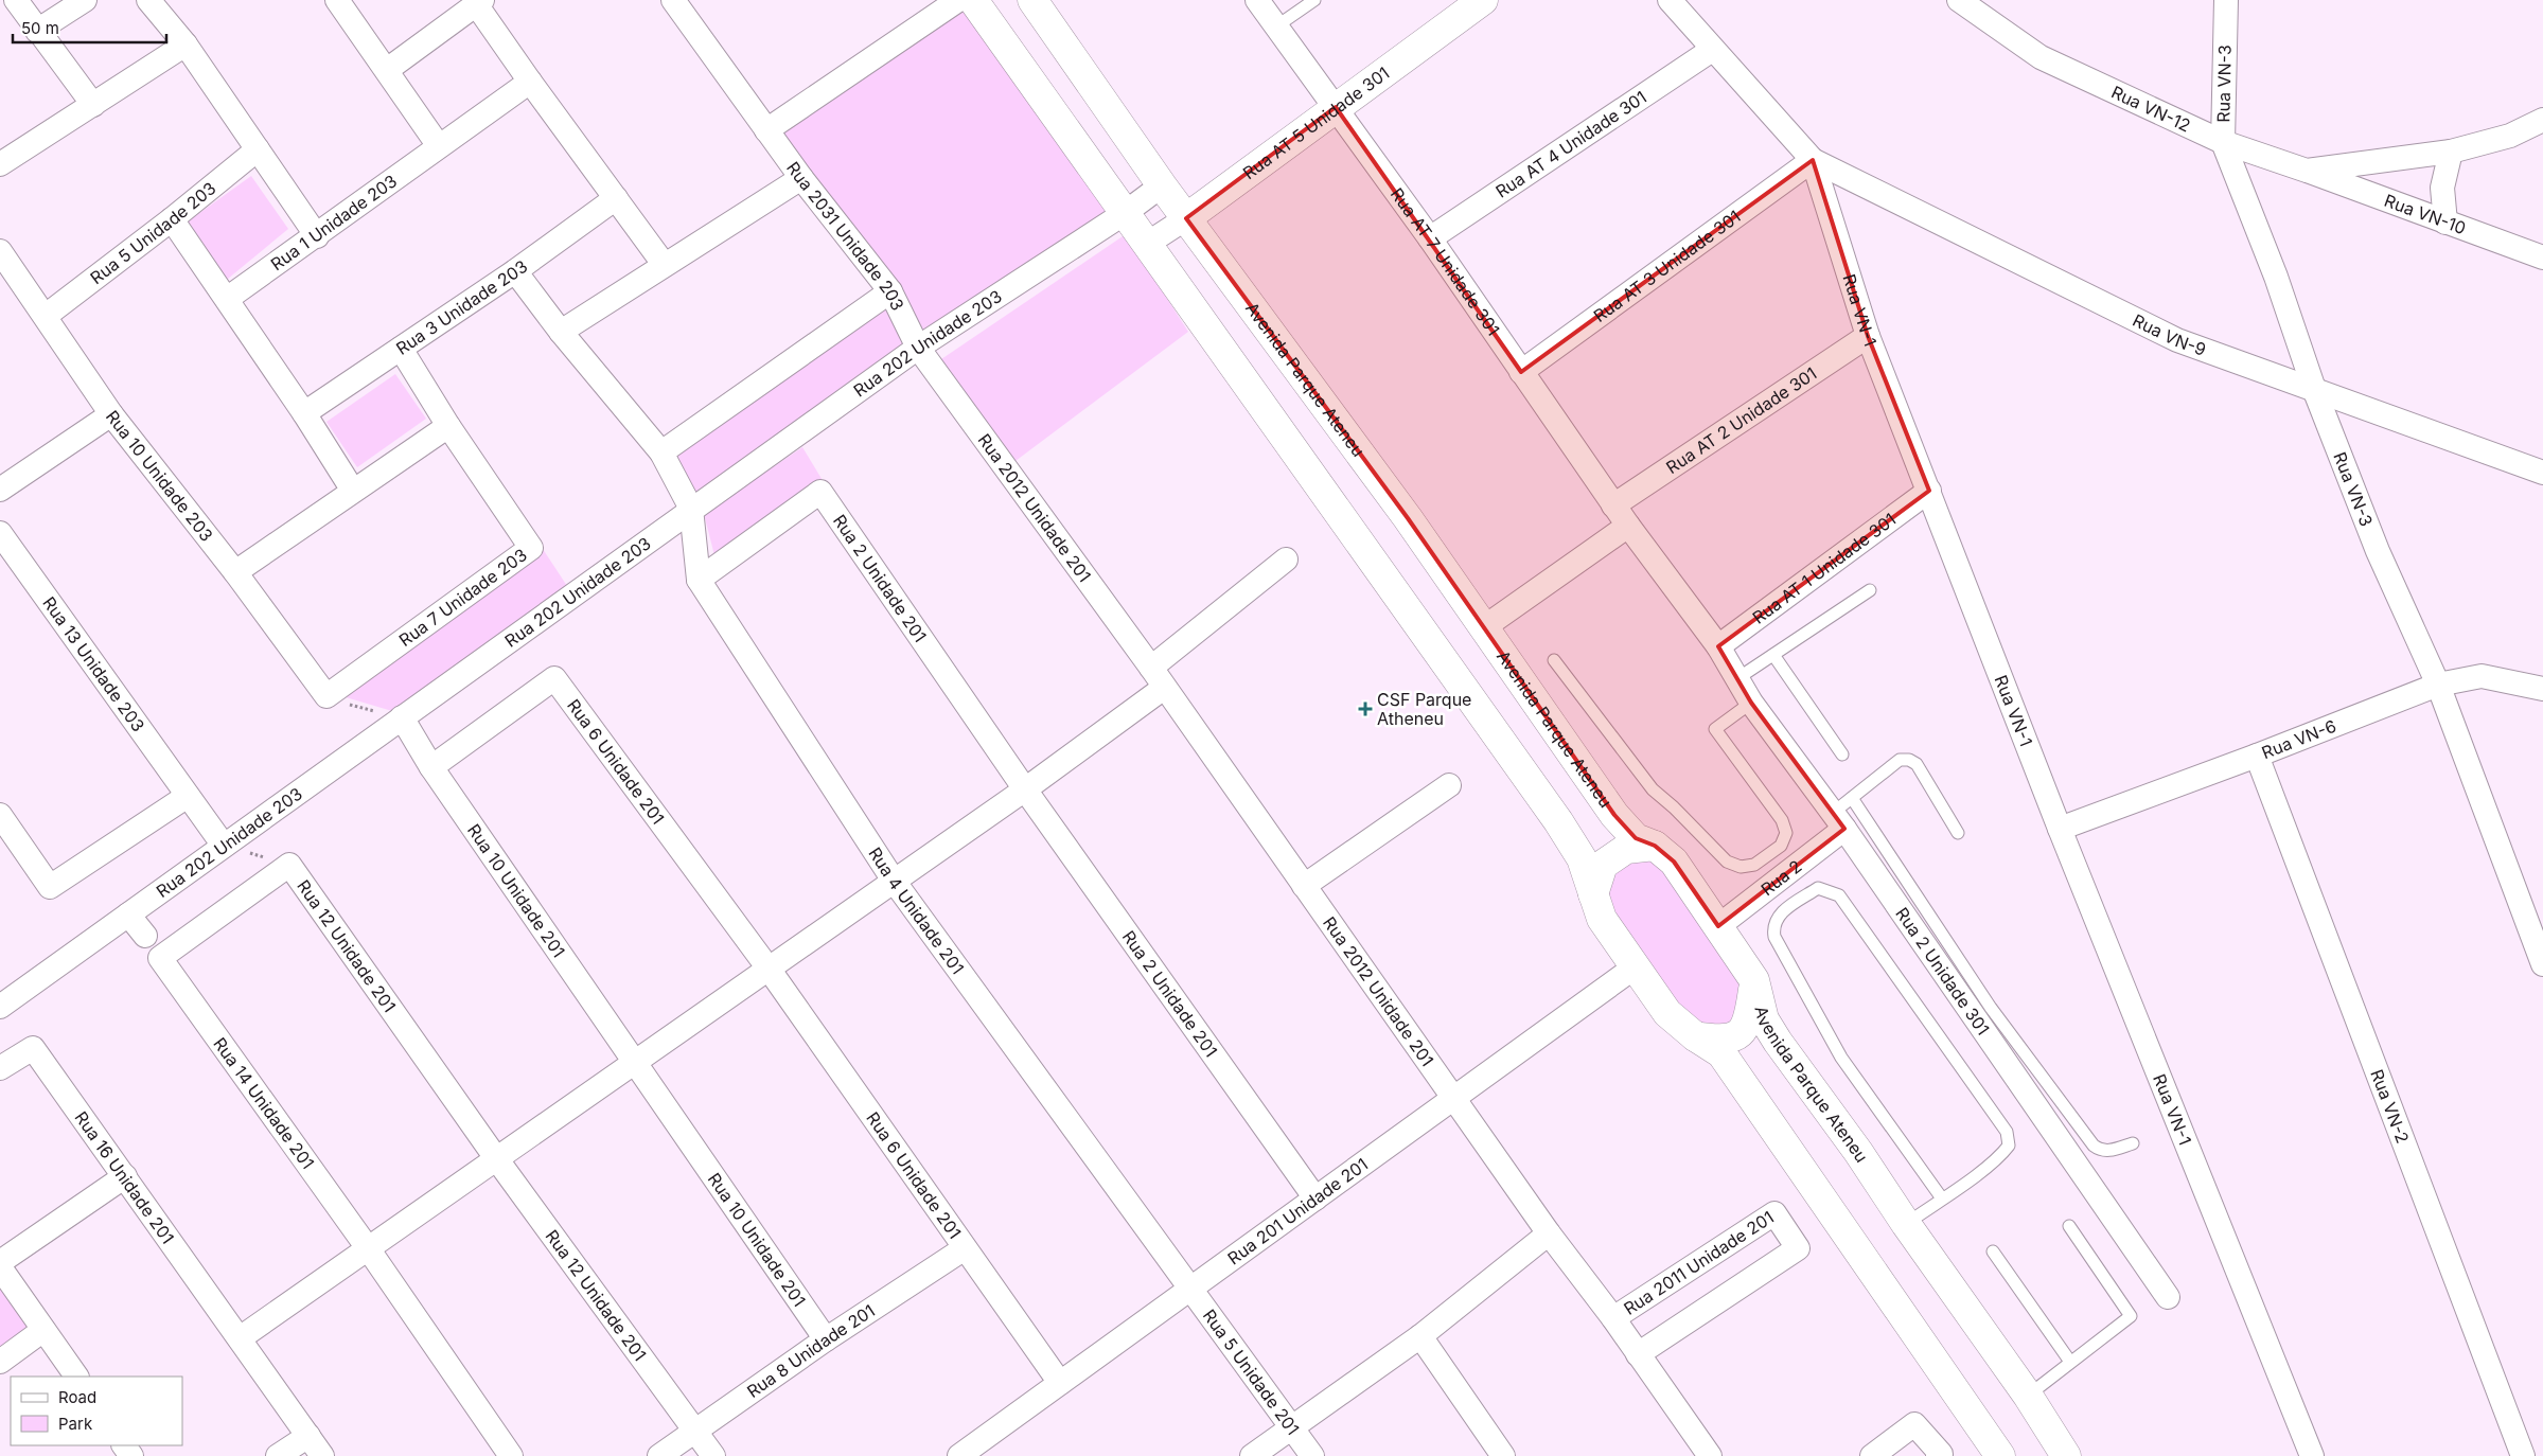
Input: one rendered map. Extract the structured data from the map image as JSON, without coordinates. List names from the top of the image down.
{
  "streets": {
    "street": [
      "Rua VN-3",
      "Rua VN-12",
      "Rua AT 5 Unidade 301",
      "Rua AT 4 Unidade 301",
      "Rua VN-10",
      "Rua 1 Unidade 203",
      "Rua 5 Unidade 203",
      "Rua 2031 Unidade 203",
      "Rua AT 7 Unidade 301",
      "Rua AT 3 Unidade 301",
      "Rua 3 Unidade 203",
      "Rua VN-1",
      "Rua VN-9",
      "Rua 202 Unidade 203",
      "Avenida Parque Ateneu",
      "Rua AT 2 Unidade 301",
      "Rua 10 Unidade 203",
      "Rua 2012 Unidade 201",
      "Rua AT 1 Unidade 301",
      "Rua 2 Unidade 201",
      "Rua 7 Unidade 203",
      "Rua 13 Unidade 203",
      "Rua VN-6",
      "Rua 6 Unidade 201",
      "Rua 2",
      "Rua 10 Unidade 201",
      "Rua 4 Unidade 201",
      "Rua 12 Unidade 201",
      "Rua 2 Unidade 301",
      "Rua 14 Unidade 201",
      "Rua VN-2",
      "Rua 16 Unidade 201",
      "Rua 201 Unidade 201",
      "Rua 2011 Unidade 201",
      "Rua 8 Unidade 201",
      "Rua 5 Unidade 201"
    ]
  },
  "crossings": [
    ["Rua VN-3", "Rua VN-12"],
    ["Rua VN-3", "Rua VN-9"],
    ["Rua VN-3", "Rua VN-6"],
    ["Rua VN-12", "Rua VN-10"],
    ["Rua AT 5 Unidade 301", "Rua AT 7 Unidade 301"],
    ["Rua AT 5 Unidade 301", "Avenida Parque Ateneu"],
    ["Rua AT 4 Unidade 301", "Rua AT 7 Unidade 301"],
    ["Rua AT 4 Unidade 301", "Rua VN-1"],
    ["Rua 5 Unidade 203", "Rua 10 Unidade 203"],
    ["Rua 2031 Unidade 203", "Rua 202 Unidade 203"],
    ["Rua 2031 Unidade 203", "Rua 2012 Unidade 201"],
    ["Rua AT 7 Unidade 301", "Rua AT 3 Unidade 301"],
    ["Rua AT 7 Unidade 301", "Rua AT 2 Unidade 301"],
    ["Rua AT 7 Unidade 301", "Rua AT 1 Unidade 301"],
    ["Rua AT 7 Unidade 301", "Rua 2 Unidade 301"],
    ["Rua AT 3 Unidade 301", "Rua VN-1"],
    ["Rua AT 3 Unidade 301", "Rua VN-9"],
    ["Rua 3 Unidade 203", "Rua 7 Unidade 203"],
    ["Rua VN-1", "Rua VN-9"],
    ["Rua VN-1", "Rua AT 2 Unidade 301"],
    ["Rua VN-1", "Rua AT 1 Unidade 301"],
    ["Rua VN-1", "Rua VN-6"],
    ["Rua 202 Unidade 203", "Avenida Parque Ateneu"],
    ["Rua 202 Unidade 203", "Rua 2012 Unidade 201"],
    ["Rua 202 Unidade 203", "Rua 13 Unidade 203"],
    ["Rua 202 Unidade 203", "Rua 10 Unidade 201"],
    ["Rua 202 Unidade 203", "Rua 4 Unidade 201"],
    ["Avenida Parque Ateneu", "Rua 2"],
    ["Rua 10 Unidade 203", "Rua 7 Unidade 203"],
    ["Rua 2012 Unidade 201", "Rua 201 Unidade 201"],
    ["Rua 2012 Unidade 201", "Rua 2011 Unidade 201"],
    ["Rua AT 1 Unidade 301", "Rua 2 Unidade 301"],
    ["Rua 2 Unidade 201", "Rua 4 Unidade 201"],
    ["Rua 2 Unidade 201", "Rua 201 Unidade 201"],
    ["Rua VN-6", "Rua VN-2"],
    ["Rua 6 Unidade 201", "Rua 10 Unidade 201"],
    ["Rua 6 Unidade 201", "Rua 201 Unidade 201"],
    ["Rua 6 Unidade 201", "Rua 8 Unidade 201"],
    ["Rua 2", "Rua 2 Unidade 301"],
    ["Rua 10 Unidade 201", "Rua 8 Unidade 201"],
    ["Rua 4 Unidade 201", "Rua 201 Unidade 201"],
    ["Rua 4 Unidade 201", "Rua 5 Unidade 201"],
    ["Rua 12 Unidade 201", "Rua 14 Unidade 201"],
    ["Rua 12 Unidade 201", "Rua 8 Unidade 201"],
    ["Rua 201 Unidade 201", "Rua 2011 Unidade 201"],
    ["Rua 201 Unidade 201", "Rua 5 Unidade 201"]
  ],
  "places": {
    "health": ["CSF Parque Atheneu"]
  },
  "legend": ["Road", "Park"],
  "scale_bar": "50 m"
}
